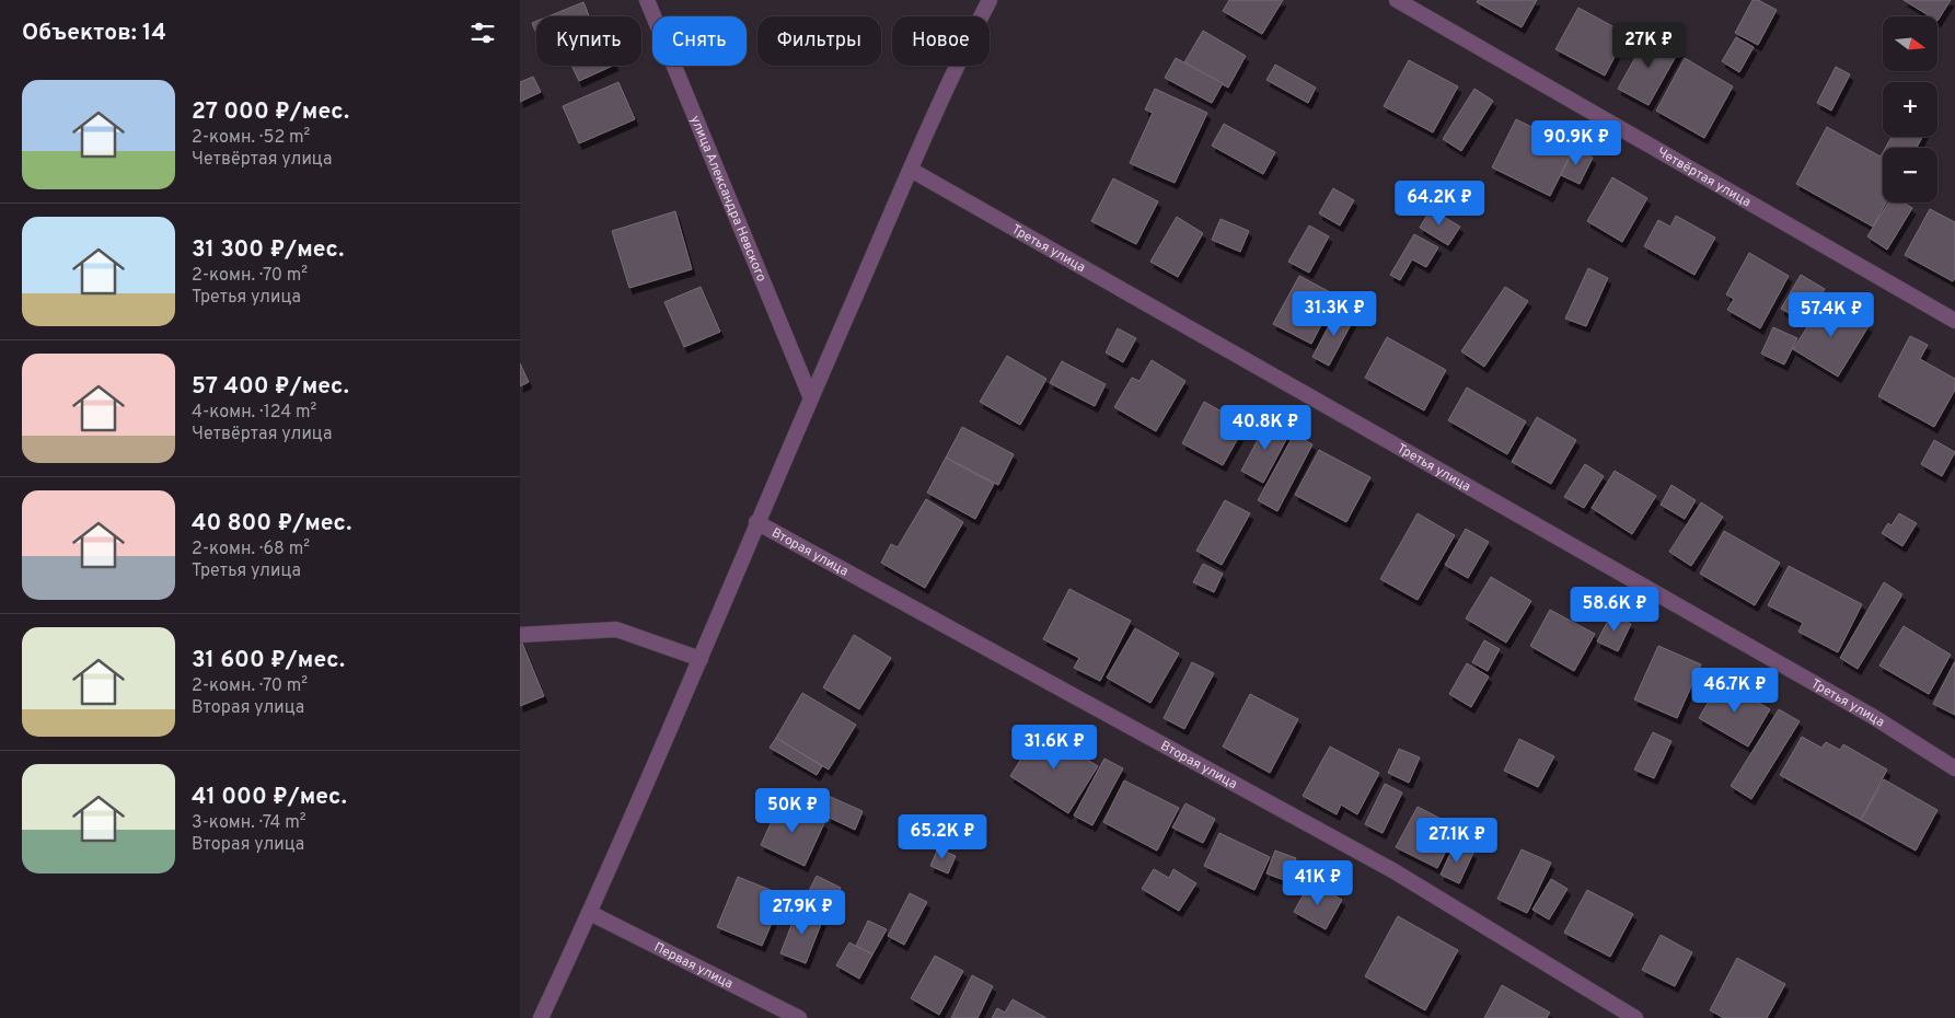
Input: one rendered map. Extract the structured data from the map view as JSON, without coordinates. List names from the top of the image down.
{
  "streets": {
    "street": [
      "Четвёртая улица",
      "улица Александра Невского",
      "Третья улица",
      "Вторая улица",
      "Первая улица"
    ]
  },
  "north": "right",
  "page": {
    "heading": "Объектов: 14",
    "map_buttons": ["+", "−"],
    "chip": [
      "Купить",
      "Снять",
      "Фильтры",
      "Новое"
    ],
    "price": [
      "27K ₽",
      "90.9K ₽",
      "64.2K ₽",
      "31.3K ₽",
      "57.4K ₽",
      "40.8K ₽",
      "58.6K ₽",
      "46.7K ₽",
      "31.6K ₽",
      "50K ₽",
      "65.2K ₽",
      "27.1K ₽",
      "41K ₽",
      "27.9K ₽"
    ],
    "list": [
      {
        "name": "27 000 ₽/мес.",
        "note": "2-комн. · 52 m² · Четвёртая улица"
      },
      {
        "name": "31 300 ₽/мес.",
        "note": "2-комн. · 70 m² · Третья улица"
      },
      {
        "name": "57 400 ₽/мес.",
        "note": "4-комн. · 124 m² · Четвёртая улица"
      },
      {
        "name": "40 800 ₽/мес.",
        "note": "2-комн. · 68 m² · Третья улица"
      },
      {
        "name": "31 600 ₽/мес.",
        "note": "2-комн. · 70 m² · Вторая улица"
      },
      {
        "name": "41 000 ₽/мес.",
        "note": "3-комн. · 74 m² · Вторая улица"
      }
    ]
  }
}
